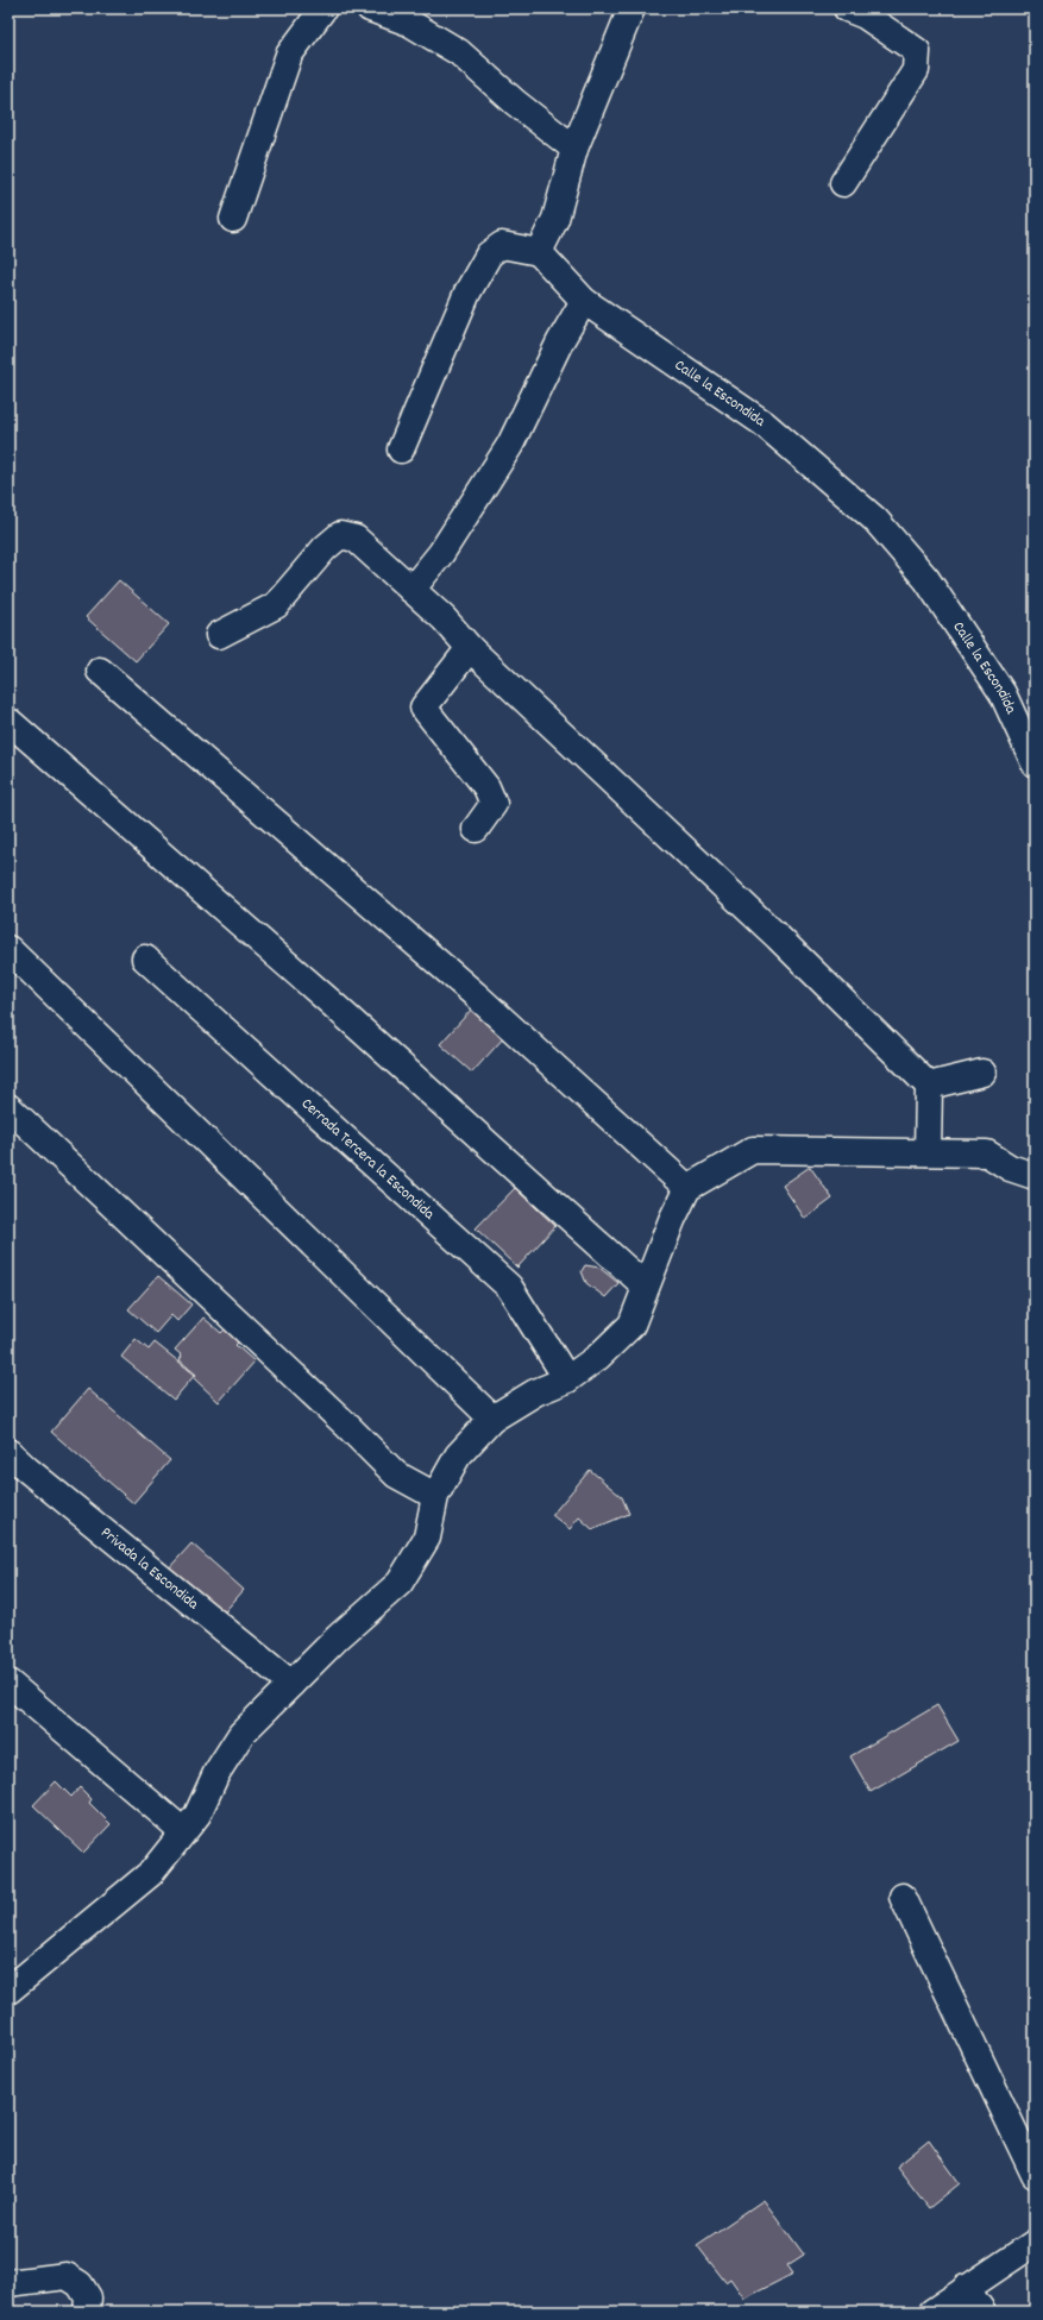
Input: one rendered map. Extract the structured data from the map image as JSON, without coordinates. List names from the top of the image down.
{
  "streets": {
    "street": ["Calle la Escondida", "Cerrada Tercera la Escondida", "Privada la Escondida"]
  }
}
